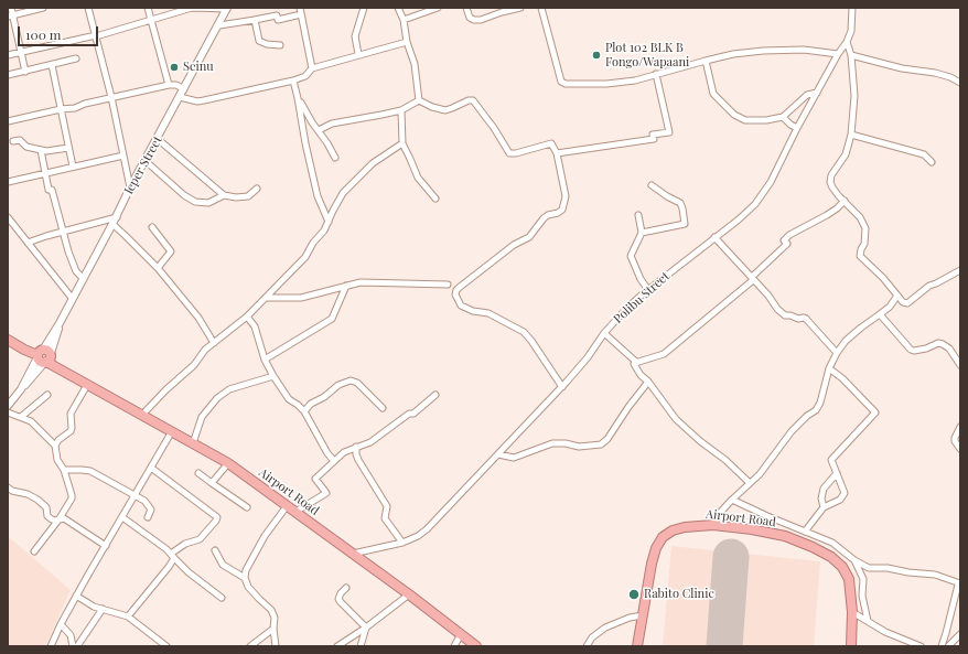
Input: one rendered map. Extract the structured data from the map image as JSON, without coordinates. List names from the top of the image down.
{
  "streets": {
    "highway": ["Airport Road"],
    "street": ["Ieper Street", "Polibu Street"]
  },
  "crossings": [
    ["Ieper Street", "Airport Road"],
    ["Polibu Street", "Airport Road"]
  ],
  "places": ["Plot 102 BLK B Fongo/Wapaani", "Seinu", "Rabito Clinic"],
  "scale_bar": "100 m"
}
